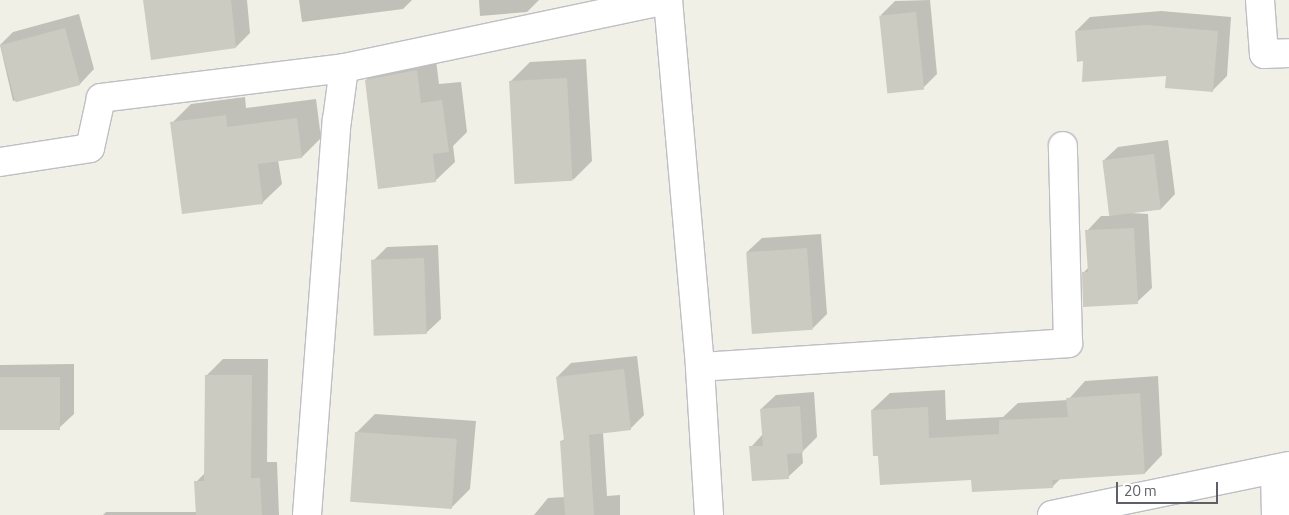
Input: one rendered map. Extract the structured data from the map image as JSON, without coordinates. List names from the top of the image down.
{
  "scale_bar": "20 m"
}
